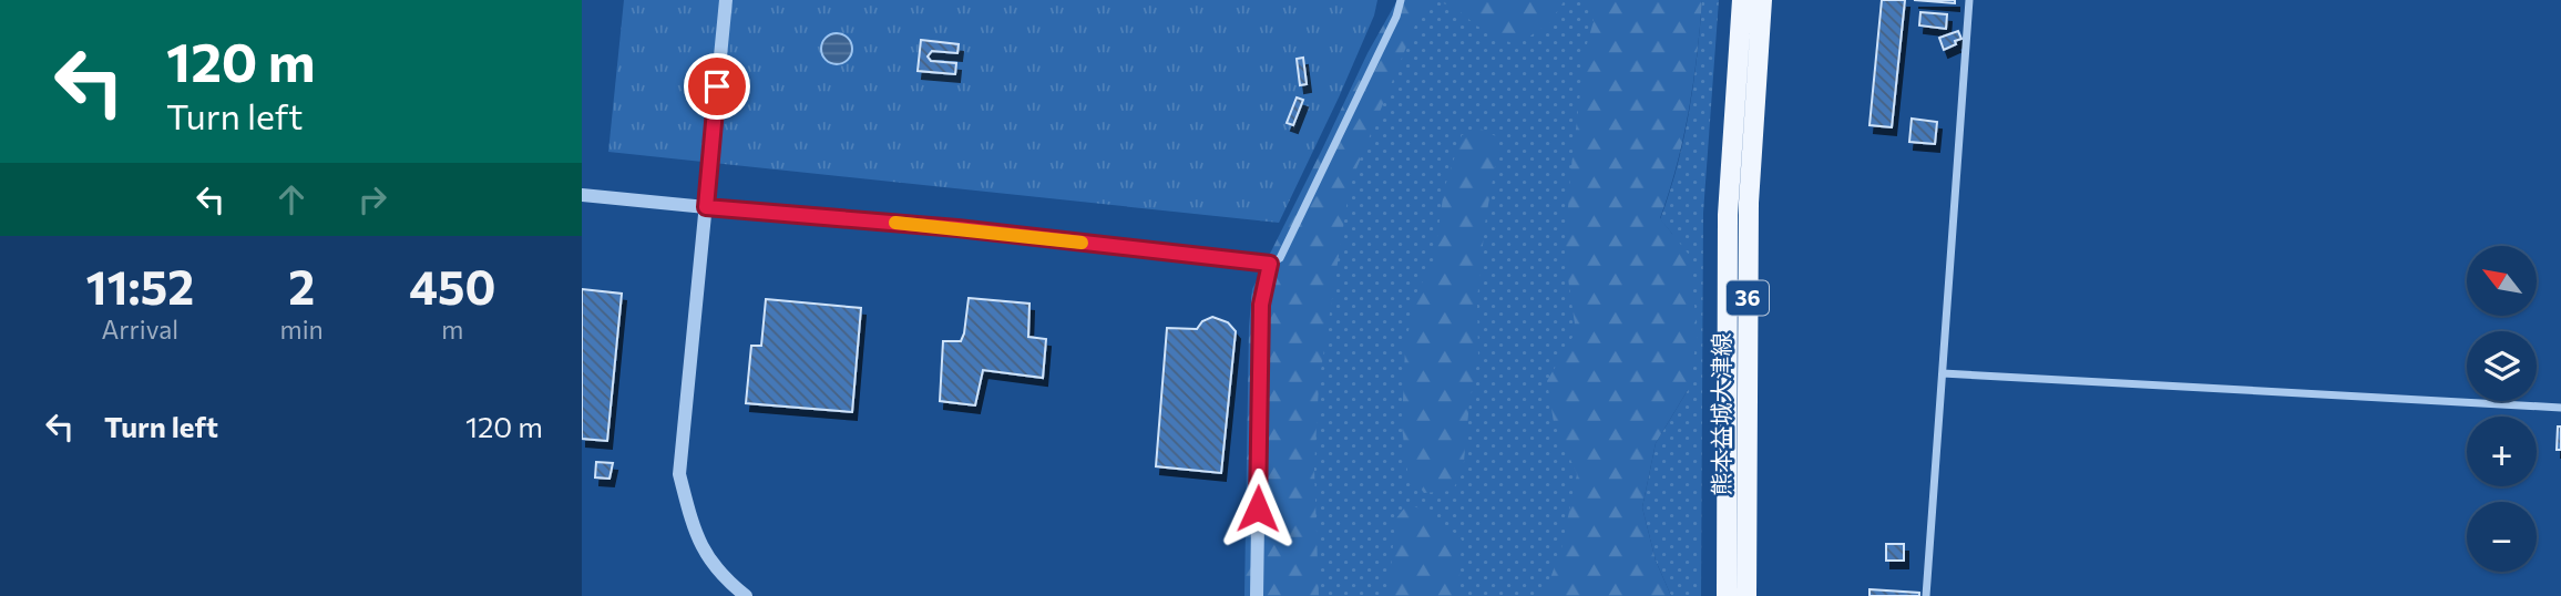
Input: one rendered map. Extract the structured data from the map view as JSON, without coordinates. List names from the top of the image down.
{
  "streets": {
    "main road": ["36", "熊本益城大津線"]
  },
  "north": "top left",
  "page": {
    "turn": ["120 m", "Turn left"],
    "eta": [
      "11:52",
      "Arrival",
      "2",
      "min",
      "450",
      "m"
    ],
    "map_buttons": ["+", "−"],
    "list": [
      {
        "name": "Turn left",
        "value": "120 m"
      }
    ]
  }
}
